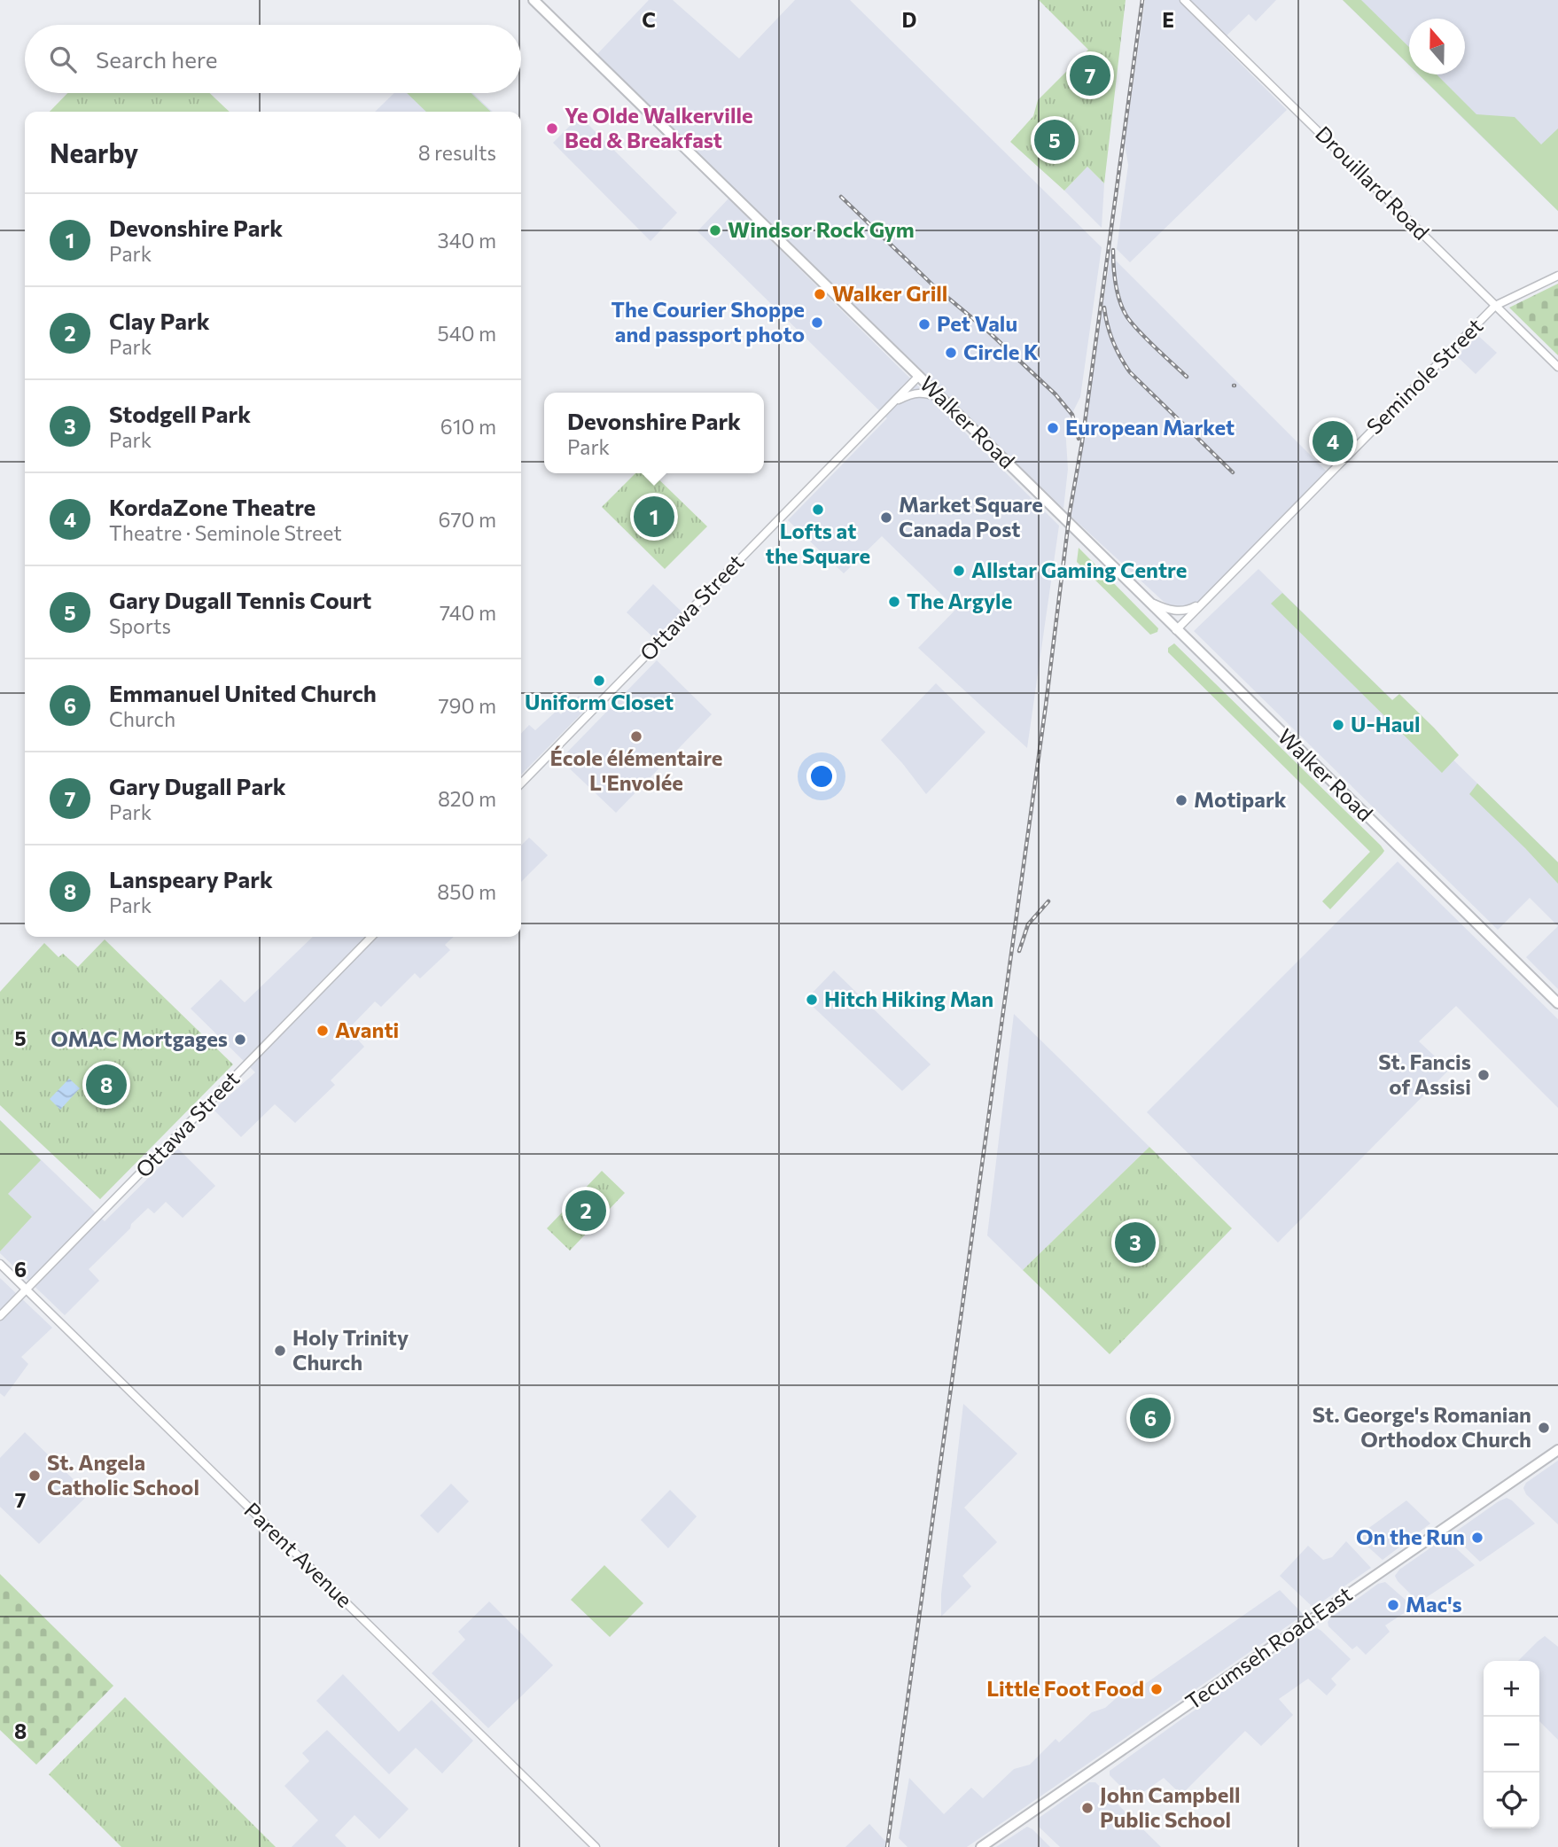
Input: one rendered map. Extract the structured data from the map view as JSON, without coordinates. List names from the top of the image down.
{
  "streets": {
    "main road": ["Walker Road", "Tecumseh Road East"],
    "street": [
      "Drouillard Road",
      "Seminole Street",
      "Ottawa Street",
      "Parent Avenue"
    ]
  },
  "crossings": [
    ["Drouillard Road", "Seminole Street"],
    ["Seminole Street", "Walker Road"],
    ["Walker Road", "Ottawa Street"],
    ["Ottawa Street", "Parent Avenue"]
  ],
  "places": [
    "Ye Olde Walkerville Bed & Breakfast",
    "Windsor Rock Gym",
    "Walker Grill",
    "The Courier Shoppe and passport photo",
    "Pet Valu",
    "Circle K",
    "European Market",
    "Lofts at the Square",
    "Market Square Canada Post",
    "Allstar Gaming Centre",
    "The Argyle",
    "Uniform Closet",
    "U-Haul",
    "École élémentaire L'Envolée",
    "Motipark",
    "Hitch Hiking Man",
    "Avanti",
    "OMAC Mortgages",
    "St. Fancis of Assisi",
    "Holy Trinity Church",
    "St. George's Romanian Orthodox Church",
    "St. Angela Catholic School",
    "On the Run",
    "Mac's",
    "Little Foot Food",
    "John Campbell Public School"
  ],
  "north": "top",
  "page": {
    "search": "Search here",
    "pins": [
      "7",
      "5",
      "4",
      "1",
      "8",
      "2",
      "3",
      "6"
    ],
    "heading": ["Nearby", "8 results"],
    "list": [
      {
        "mark": "1",
        "name": "Devonshire Park",
        "note": "Park",
        "value": "340 m"
      },
      {
        "mark": "2",
        "name": "Clay Park",
        "note": "Park",
        "value": "540 m"
      },
      {
        "mark": "3",
        "name": "Stodgell Park",
        "note": "Park",
        "value": "610 m"
      },
      {
        "mark": "4",
        "name": "KordaZone Theatre",
        "note": "Theatre · Seminole Street",
        "value": "670 m"
      },
      {
        "mark": "5",
        "name": "Gary Dugall Tennis Court",
        "note": "Sports",
        "value": "740 m"
      },
      {
        "mark": "6",
        "name": "Emmanuel United Church",
        "note": "Church",
        "value": "790 m"
      },
      {
        "mark": "7",
        "name": "Gary Dugall Park",
        "note": "Park",
        "value": "820 m"
      },
      {
        "mark": "8",
        "name": "Lanspeary Park",
        "note": "Park",
        "value": "850 m"
      }
    ],
    "popup": ["Devonshire Park", "Park"],
    "map_buttons": ["+", "−"]
  },
  "grid": {
    "columns": ["C", "D", "E"],
    "rows": [
      "5",
      "6",
      "7",
      "8"
    ]
  }
}
